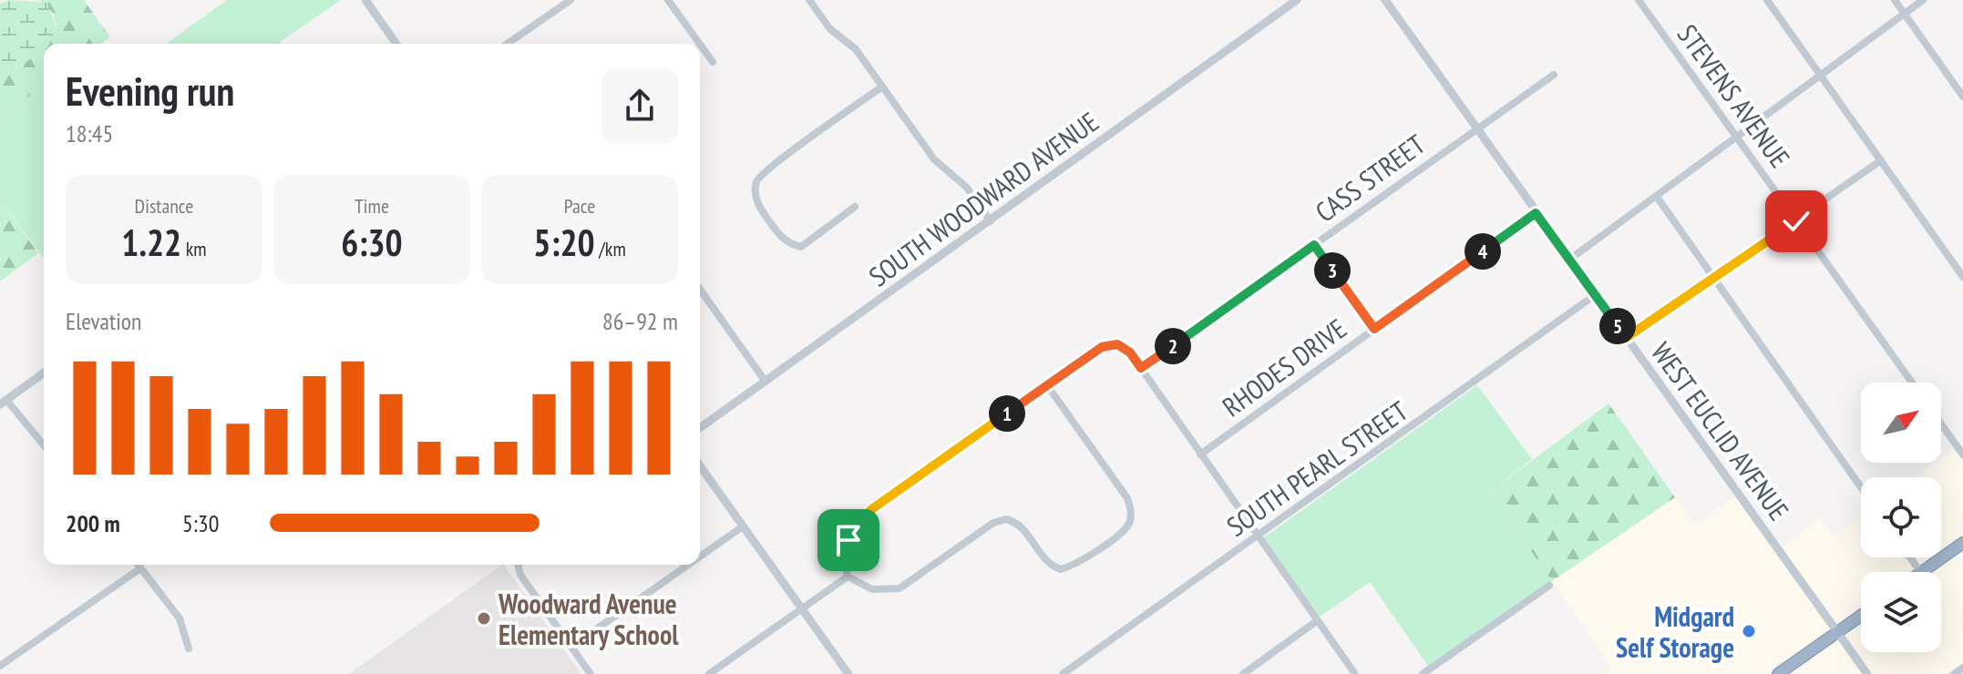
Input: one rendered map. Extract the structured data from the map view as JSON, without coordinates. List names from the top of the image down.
{
  "streets": {
    "street": [
      "STEVENS AVENUE",
      "CASS STREET",
      "SOUTH WOODWARD AVENUE",
      "RHODES DRIVE",
      "WEST EUCLID AVENUE",
      "SOUTH PEARL STREET"
    ]
  },
  "crossings": [
    ["CASS STREET", "WEST EUCLID AVENUE"],
    ["RHODES DRIVE", "WEST EUCLID AVENUE"],
    ["WEST EUCLID AVENUE", "SOUTH PEARL STREET"]
  ],
  "places": ["Woodward Avenue Elementary School", "Midgard Self Storage"],
  "north": "top right",
  "page": {
    "heading": ["Evening run", "18:45"],
    "stats": [
      ["Distance", "1.22 km"],
      ["Time", "6:30"],
      ["Pace", "5:20 /km"]
    ],
    "pins": [
      "4",
      "3",
      "5",
      "2",
      "1"
    ],
    "chart": ["Elevation", "86–92 m"],
    "list": [
      {
        "name": "200 m",
        "note": "5:30"
      }
    ]
  }
}
